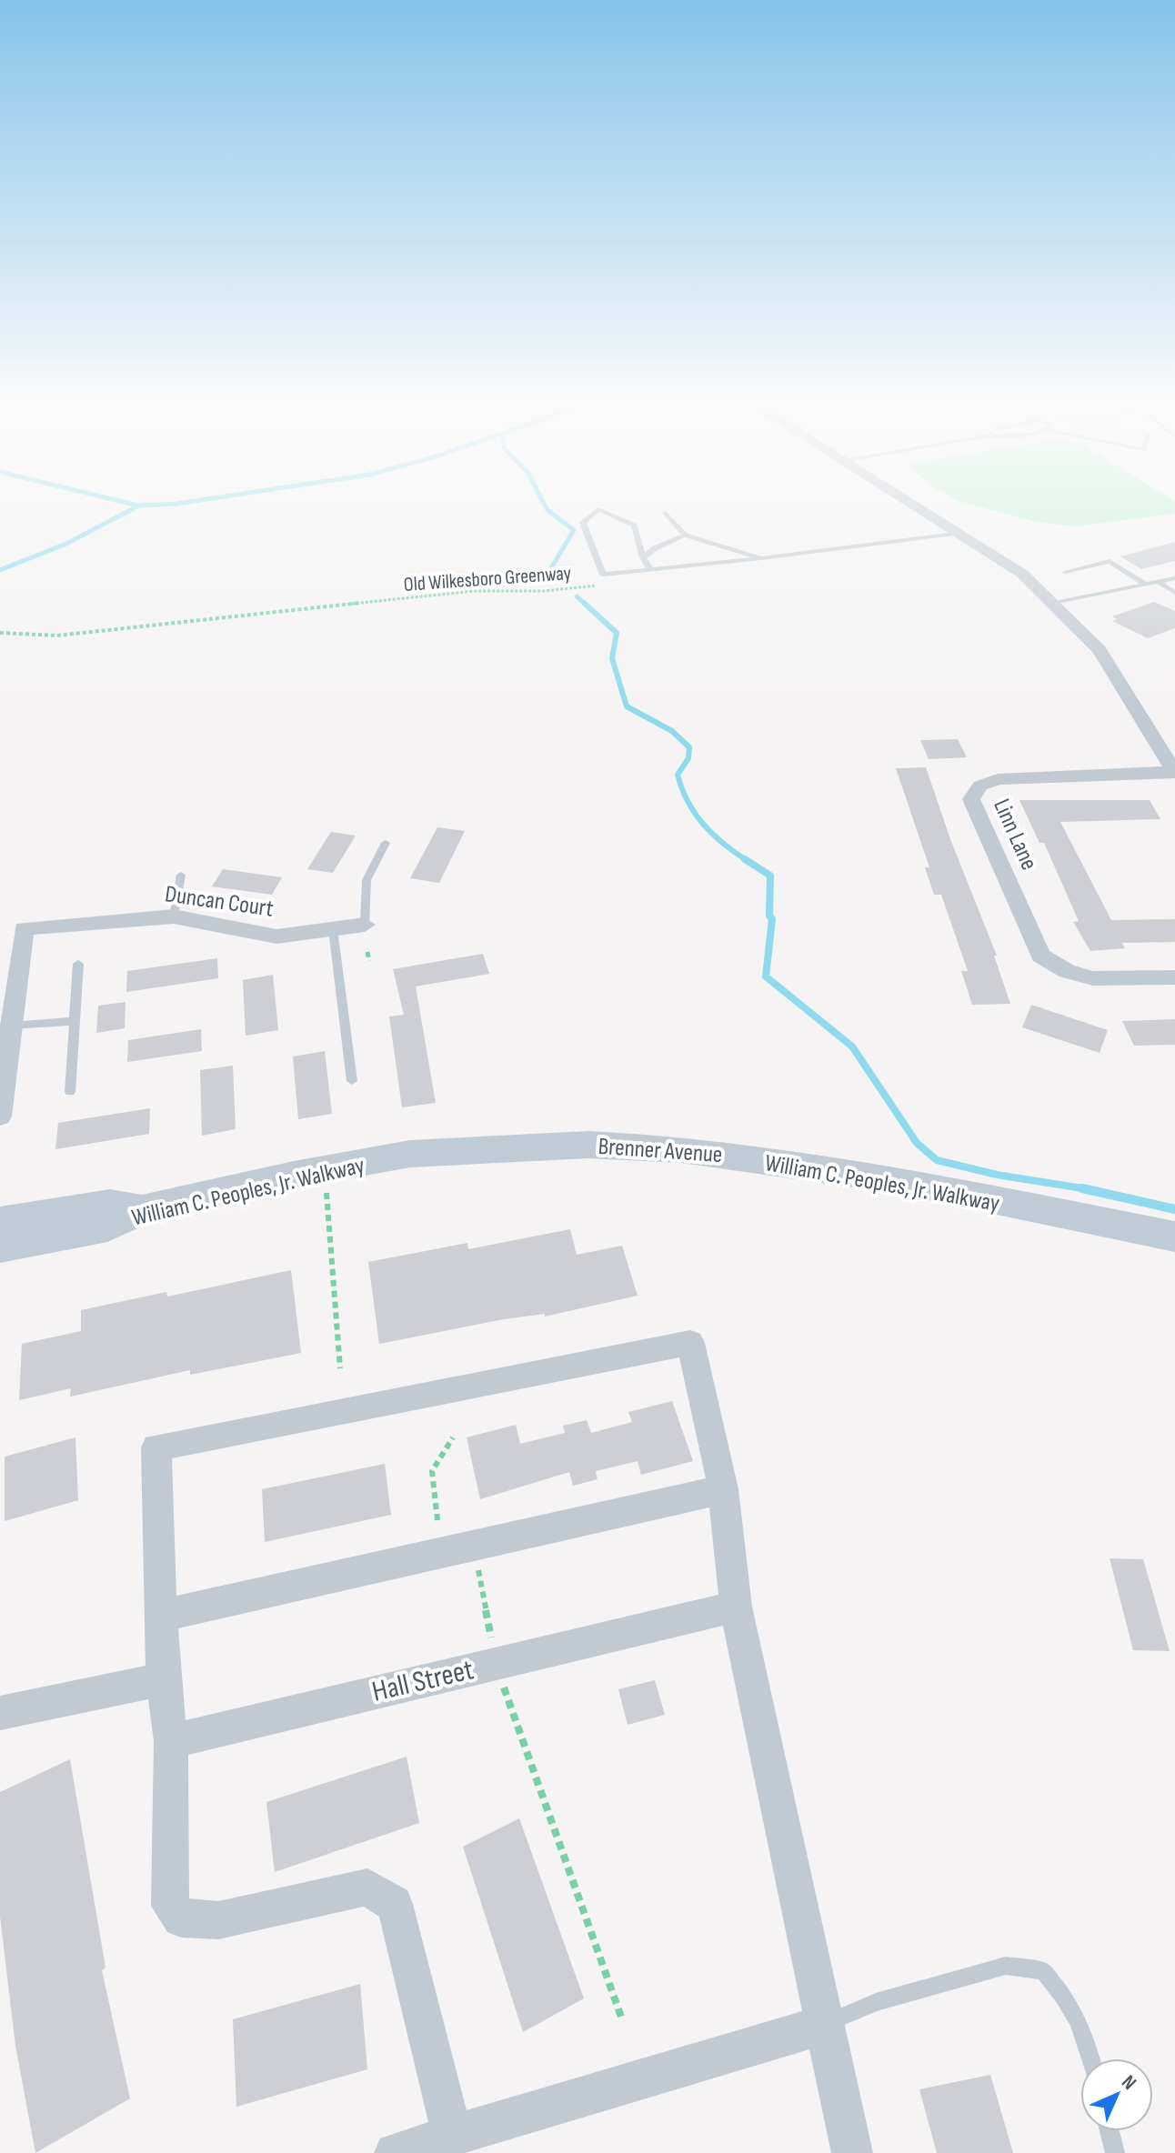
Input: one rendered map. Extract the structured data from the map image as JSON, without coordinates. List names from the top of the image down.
{
  "streets": {
    "street": [
      "Linn Lane",
      "Duncan Court",
      "Brenner Avenue",
      "Hall Street"
    ],
    "path": ["Old Wilkesboro Greenway", "William C. Peoples, Jr. Walkway"]
  },
  "north": "top right"
}
